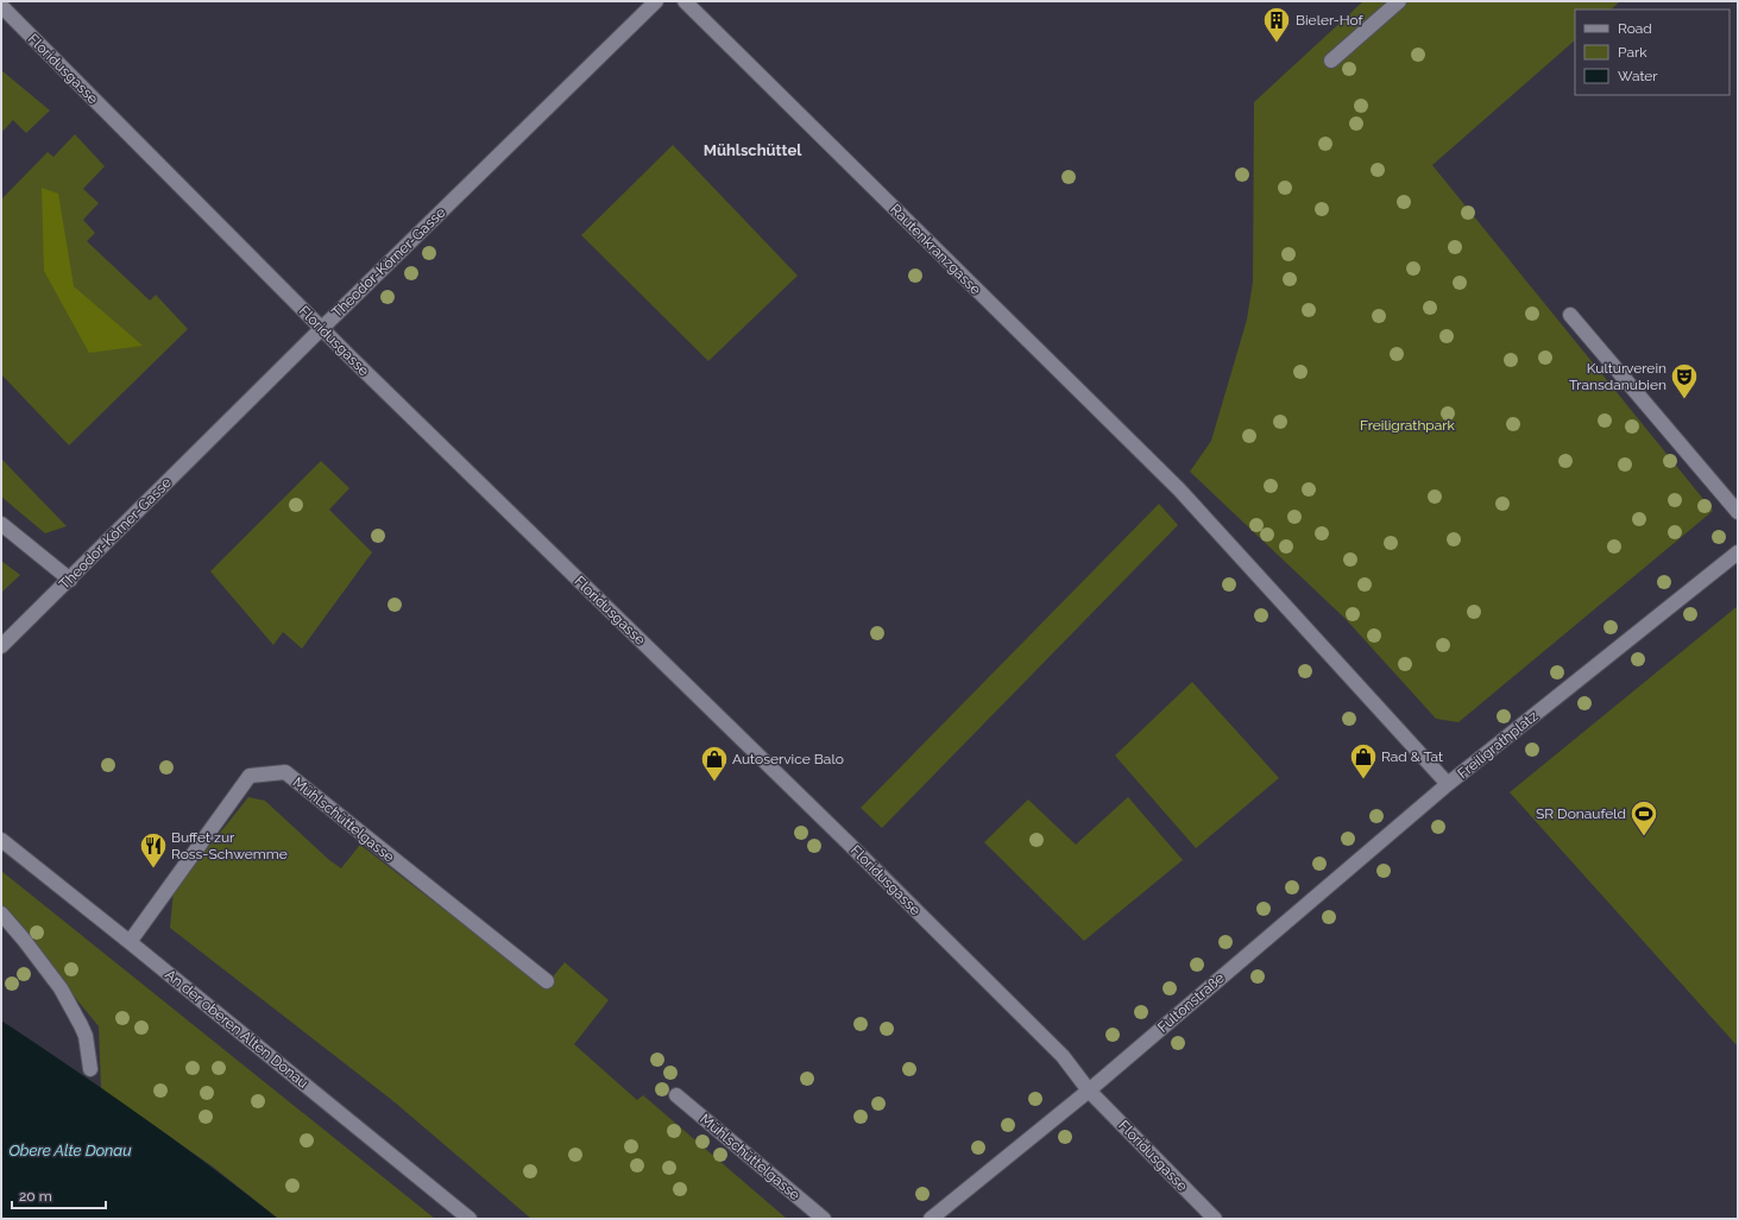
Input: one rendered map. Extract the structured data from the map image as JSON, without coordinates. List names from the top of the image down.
{
  "streets": {
    "street": [
      "Floridusgasse",
      "Rautenkranzgasse",
      "Theodor-Körner-Gasse",
      "Freiligrathplatz",
      "Mühlschüttelgasse",
      "Fultonstraße",
      "An der oberen Alten Donau"
    ]
  },
  "crossings": [
    ["Floridusgasse", "Theodor-Körner-Gasse"],
    ["Floridusgasse", "Fultonstraße"],
    ["Rautenkranzgasse", "Freiligrathplatz"],
    ["Freiligrathplatz", "Fultonstraße"],
    ["Mühlschüttelgasse", "An der oberen Alten Donau"]
  ],
  "districts": ["Mühlschüttel"],
  "water": ["Obere Alte Donau"],
  "parks": ["Freiligrathpark"],
  "places": {
    "building": ["Bieler-Hof"],
    "theatre": ["Kulturverein Transdanubien"],
    "shop": ["Rad & Tat", "Autoservice Balo"],
    "sports": ["SR Donaufeld"],
    "restaurant": ["Buffet zur Ross-Schwemme"]
  },
  "legend": ["Road", "Park", "Water"],
  "scale_bar": "20 m"
}
